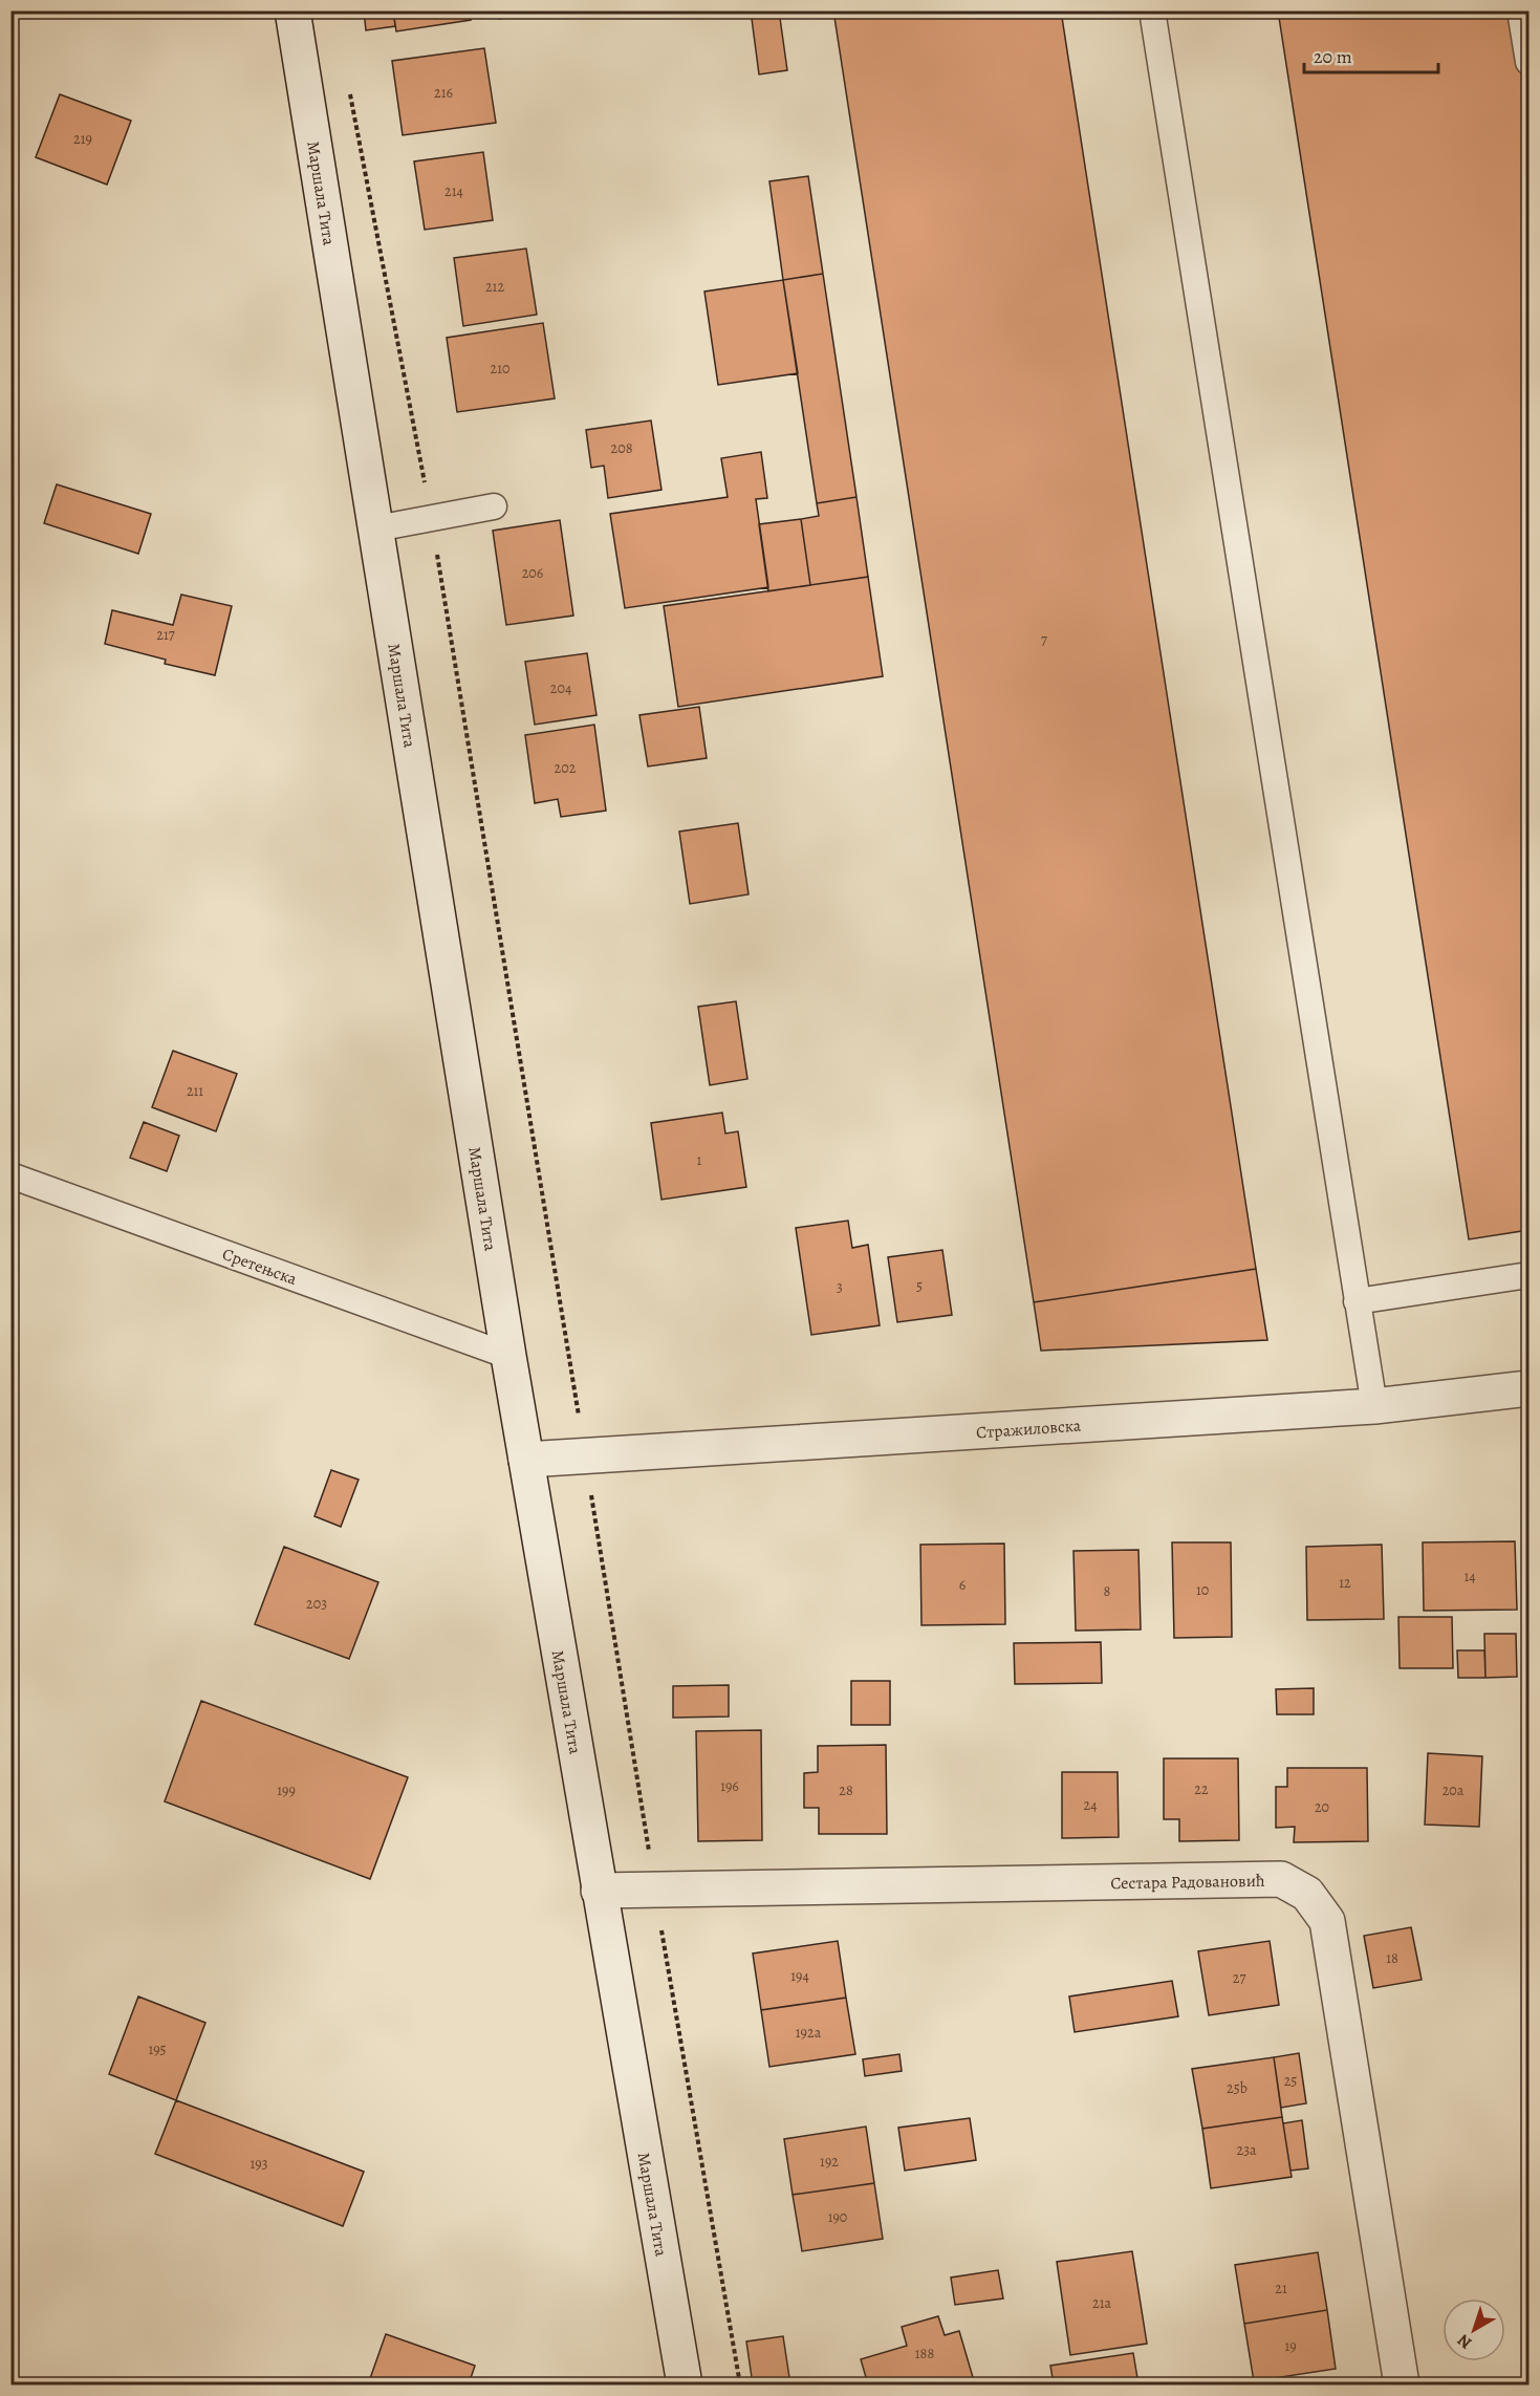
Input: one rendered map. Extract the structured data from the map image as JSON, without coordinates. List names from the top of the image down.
{
  "streets": {
    "main road": ["Маршала Тита", "Стражиловска", "Сестара Радовановић"],
    "lane": ["Сретењска"]
  },
  "crossings": [
    ["Маршала Тита", "Сретењска"],
    ["Маршала Тита", "Стражиловска"],
    ["Маршала Тита", "Сестара Радовановић"]
  ],
  "house_numbers": [
    "216",
    "219",
    "214",
    "212",
    "210",
    "208",
    "206",
    "217",
    "7",
    "204",
    "202",
    "211",
    "1",
    "5",
    "3",
    "14",
    "12",
    "6",
    "10",
    "8",
    "203",
    "196",
    "22",
    "199",
    "28",
    "20a",
    "24",
    "20",
    "18",
    "194",
    "27",
    "192a",
    "195",
    "25",
    "25b",
    "23a",
    "192",
    "193",
    "190",
    "21",
    "21a",
    "19",
    "188"
  ],
  "scale_bar": "20 m",
  "north": "bottom left"
}
